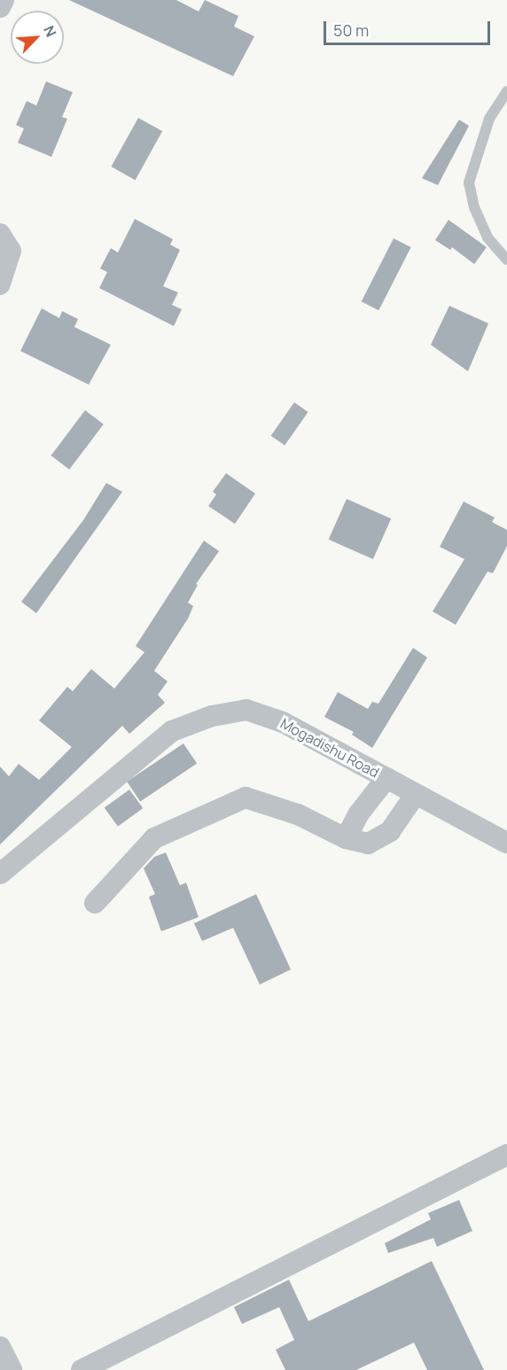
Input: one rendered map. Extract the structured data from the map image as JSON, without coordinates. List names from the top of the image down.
{
  "streets": {
    "street": ["Mogadishu Road"]
  },
  "scale_bar": "50 m",
  "north": "top right"
}
